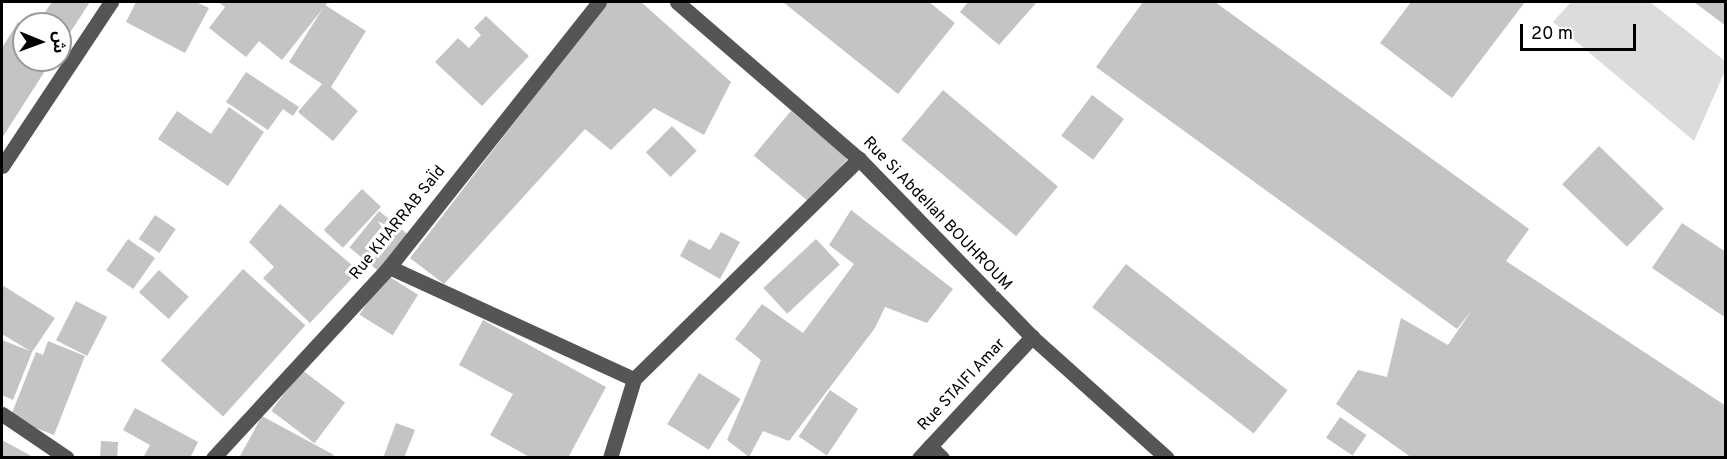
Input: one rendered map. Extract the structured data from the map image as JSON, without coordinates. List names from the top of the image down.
{
  "streets": {
    "street": ["Rue Si Abdellah BOUHROUM", "Rue KHARRAB SaÏd", "Rue STAIFI Amar"]
  },
  "crossings": [
    ["Rue Si Abdellah BOUHROUM", "Rue STAIFI Amar"]
  ],
  "scale_bar": "20 m",
  "north": "right"
}
